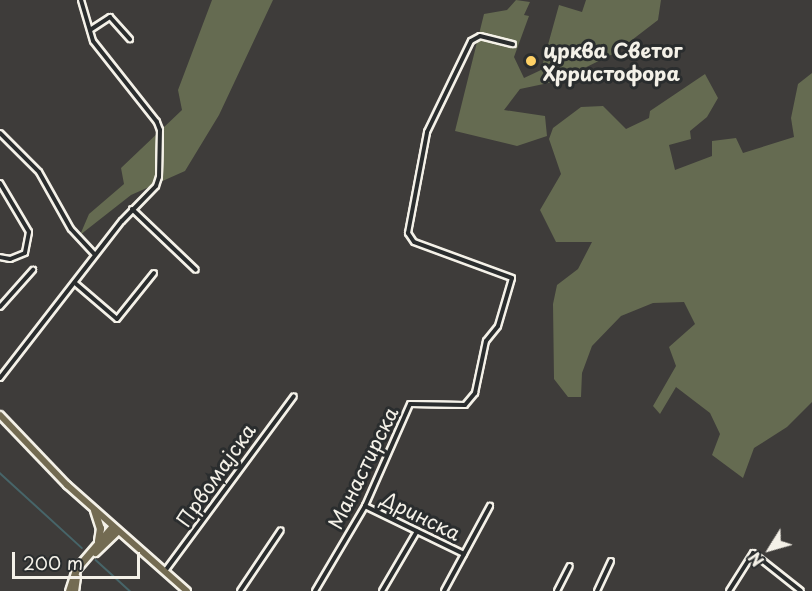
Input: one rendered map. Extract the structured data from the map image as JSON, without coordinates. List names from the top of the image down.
{
  "streets": {
    "street": ["Манастирска", "Првомајска", "Дринска"]
  },
  "crossings": [
    ["Манастирска", "Дринска"]
  ],
  "places": ["црква Светог Хрристофора"],
  "scale_bar": "200 m",
  "north": "bottom left"
}
